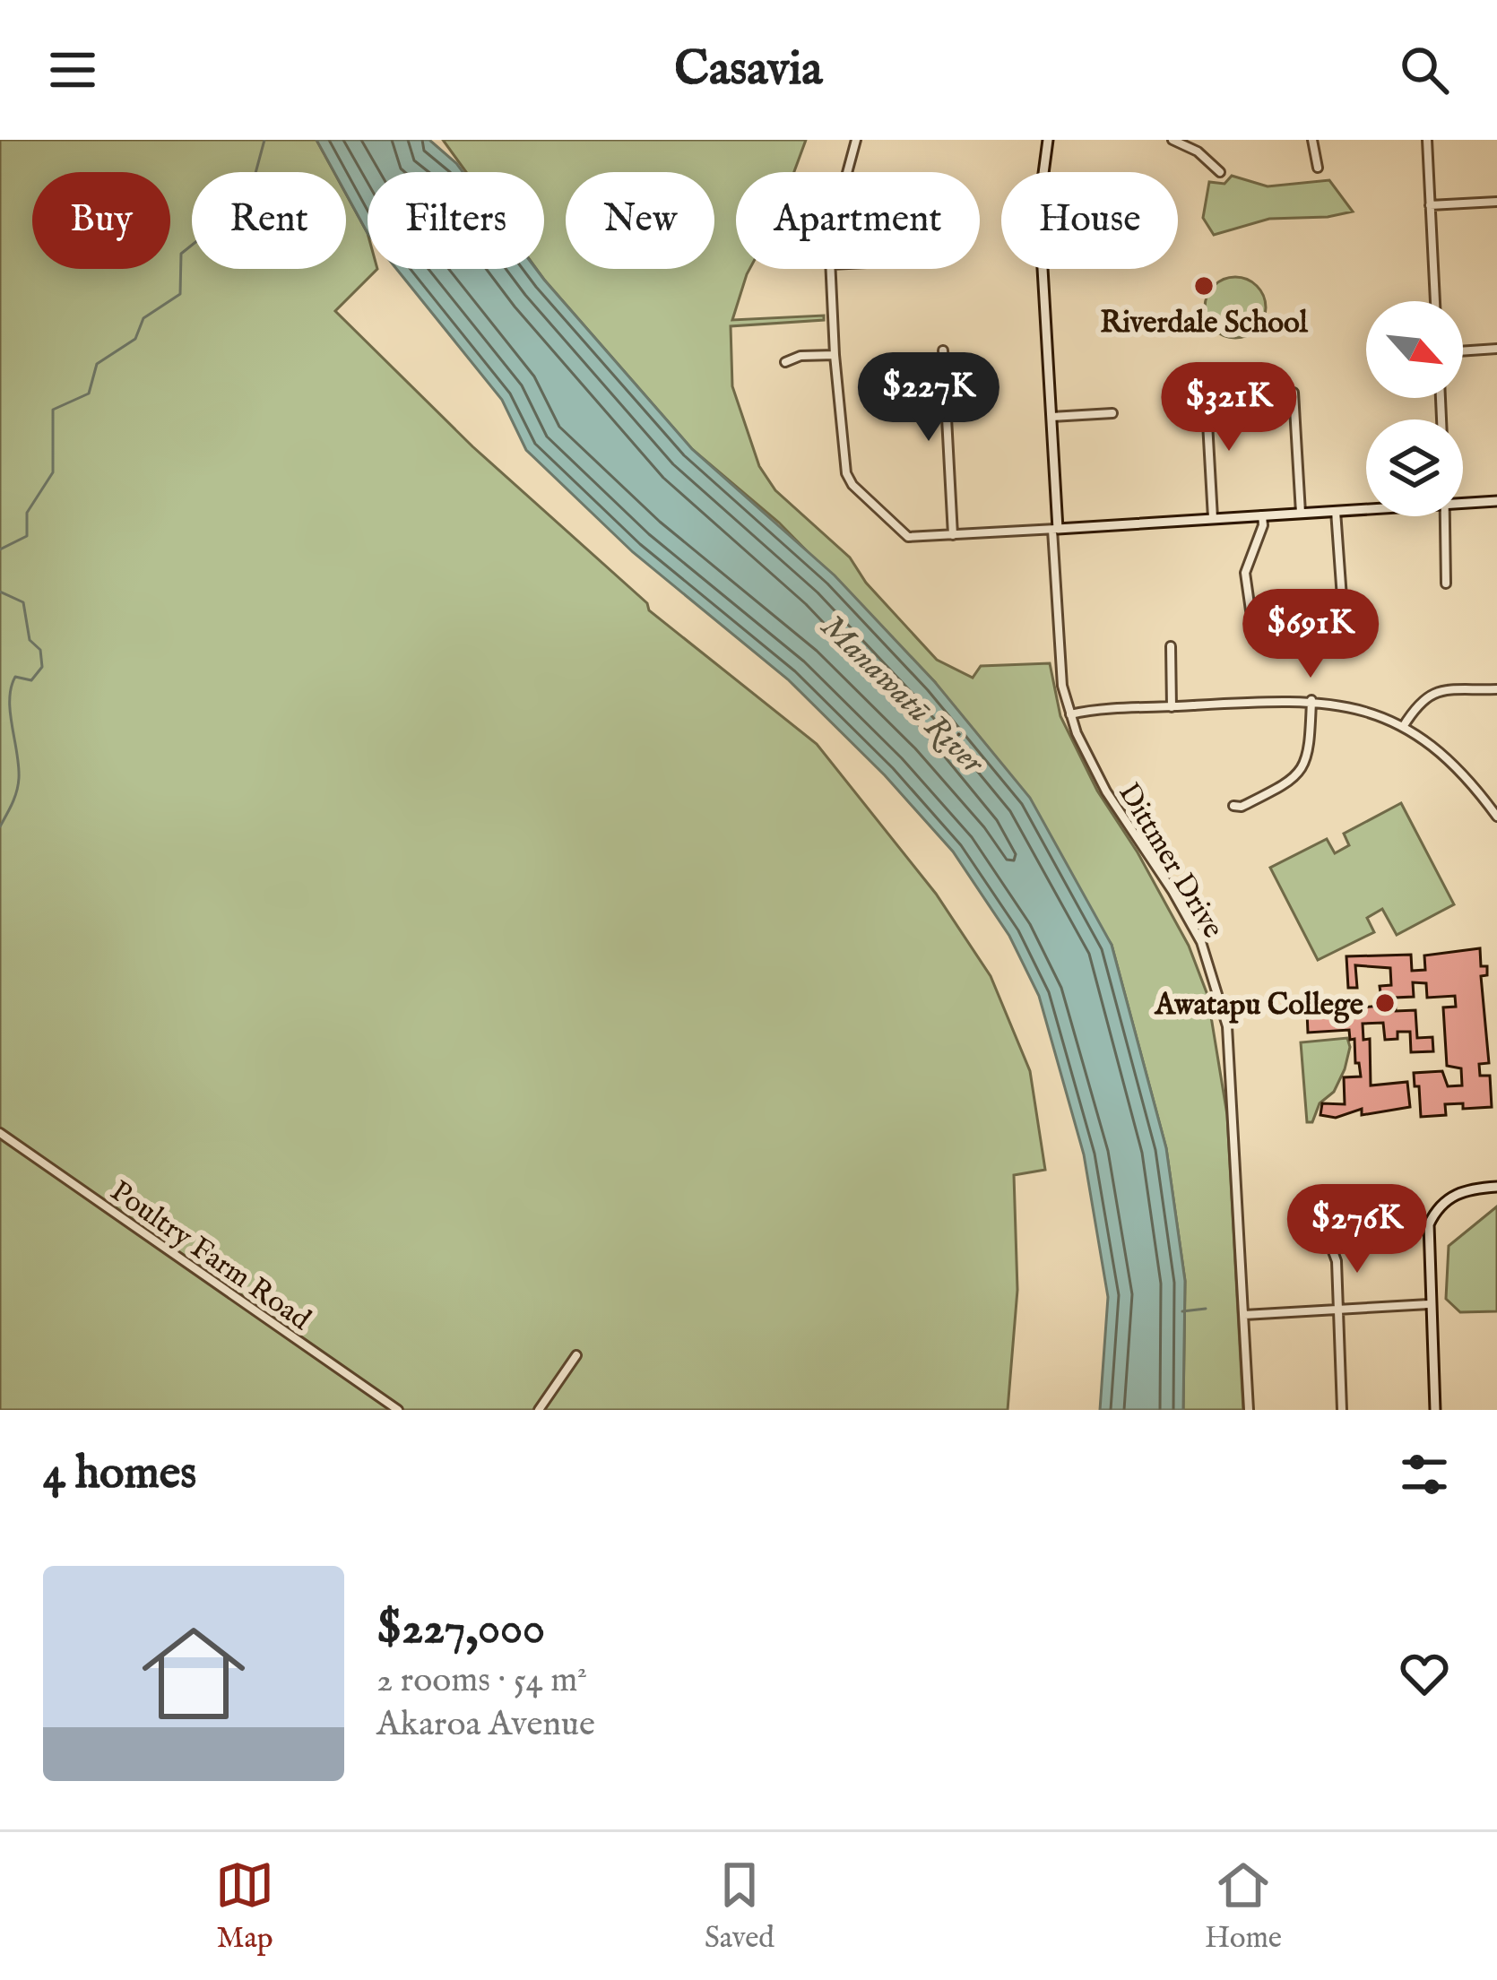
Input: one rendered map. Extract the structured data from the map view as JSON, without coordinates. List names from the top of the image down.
{
  "streets": {
    "street": ["Dittmer Drive", "Poultry Farm Road"]
  },
  "water": ["Manawatū River"],
  "places": ["Riverdale School", "Awatapu College"],
  "north": "bottom right",
  "page": {
    "header": "Casavia",
    "chip": [
      "Buy",
      "Rent",
      "Filters",
      "New",
      "Apartment",
      "House"
    ],
    "price": [
      "$227K",
      "$321K",
      "$691K",
      "$276K"
    ],
    "heading": "4 homes",
    "list": [
      {
        "name": "$227,000",
        "note": "2 rooms · 54 m² · Akaroa Avenue"
      }
    ],
    "tabs": ["Map", "Saved", "Home"]
  }
}
